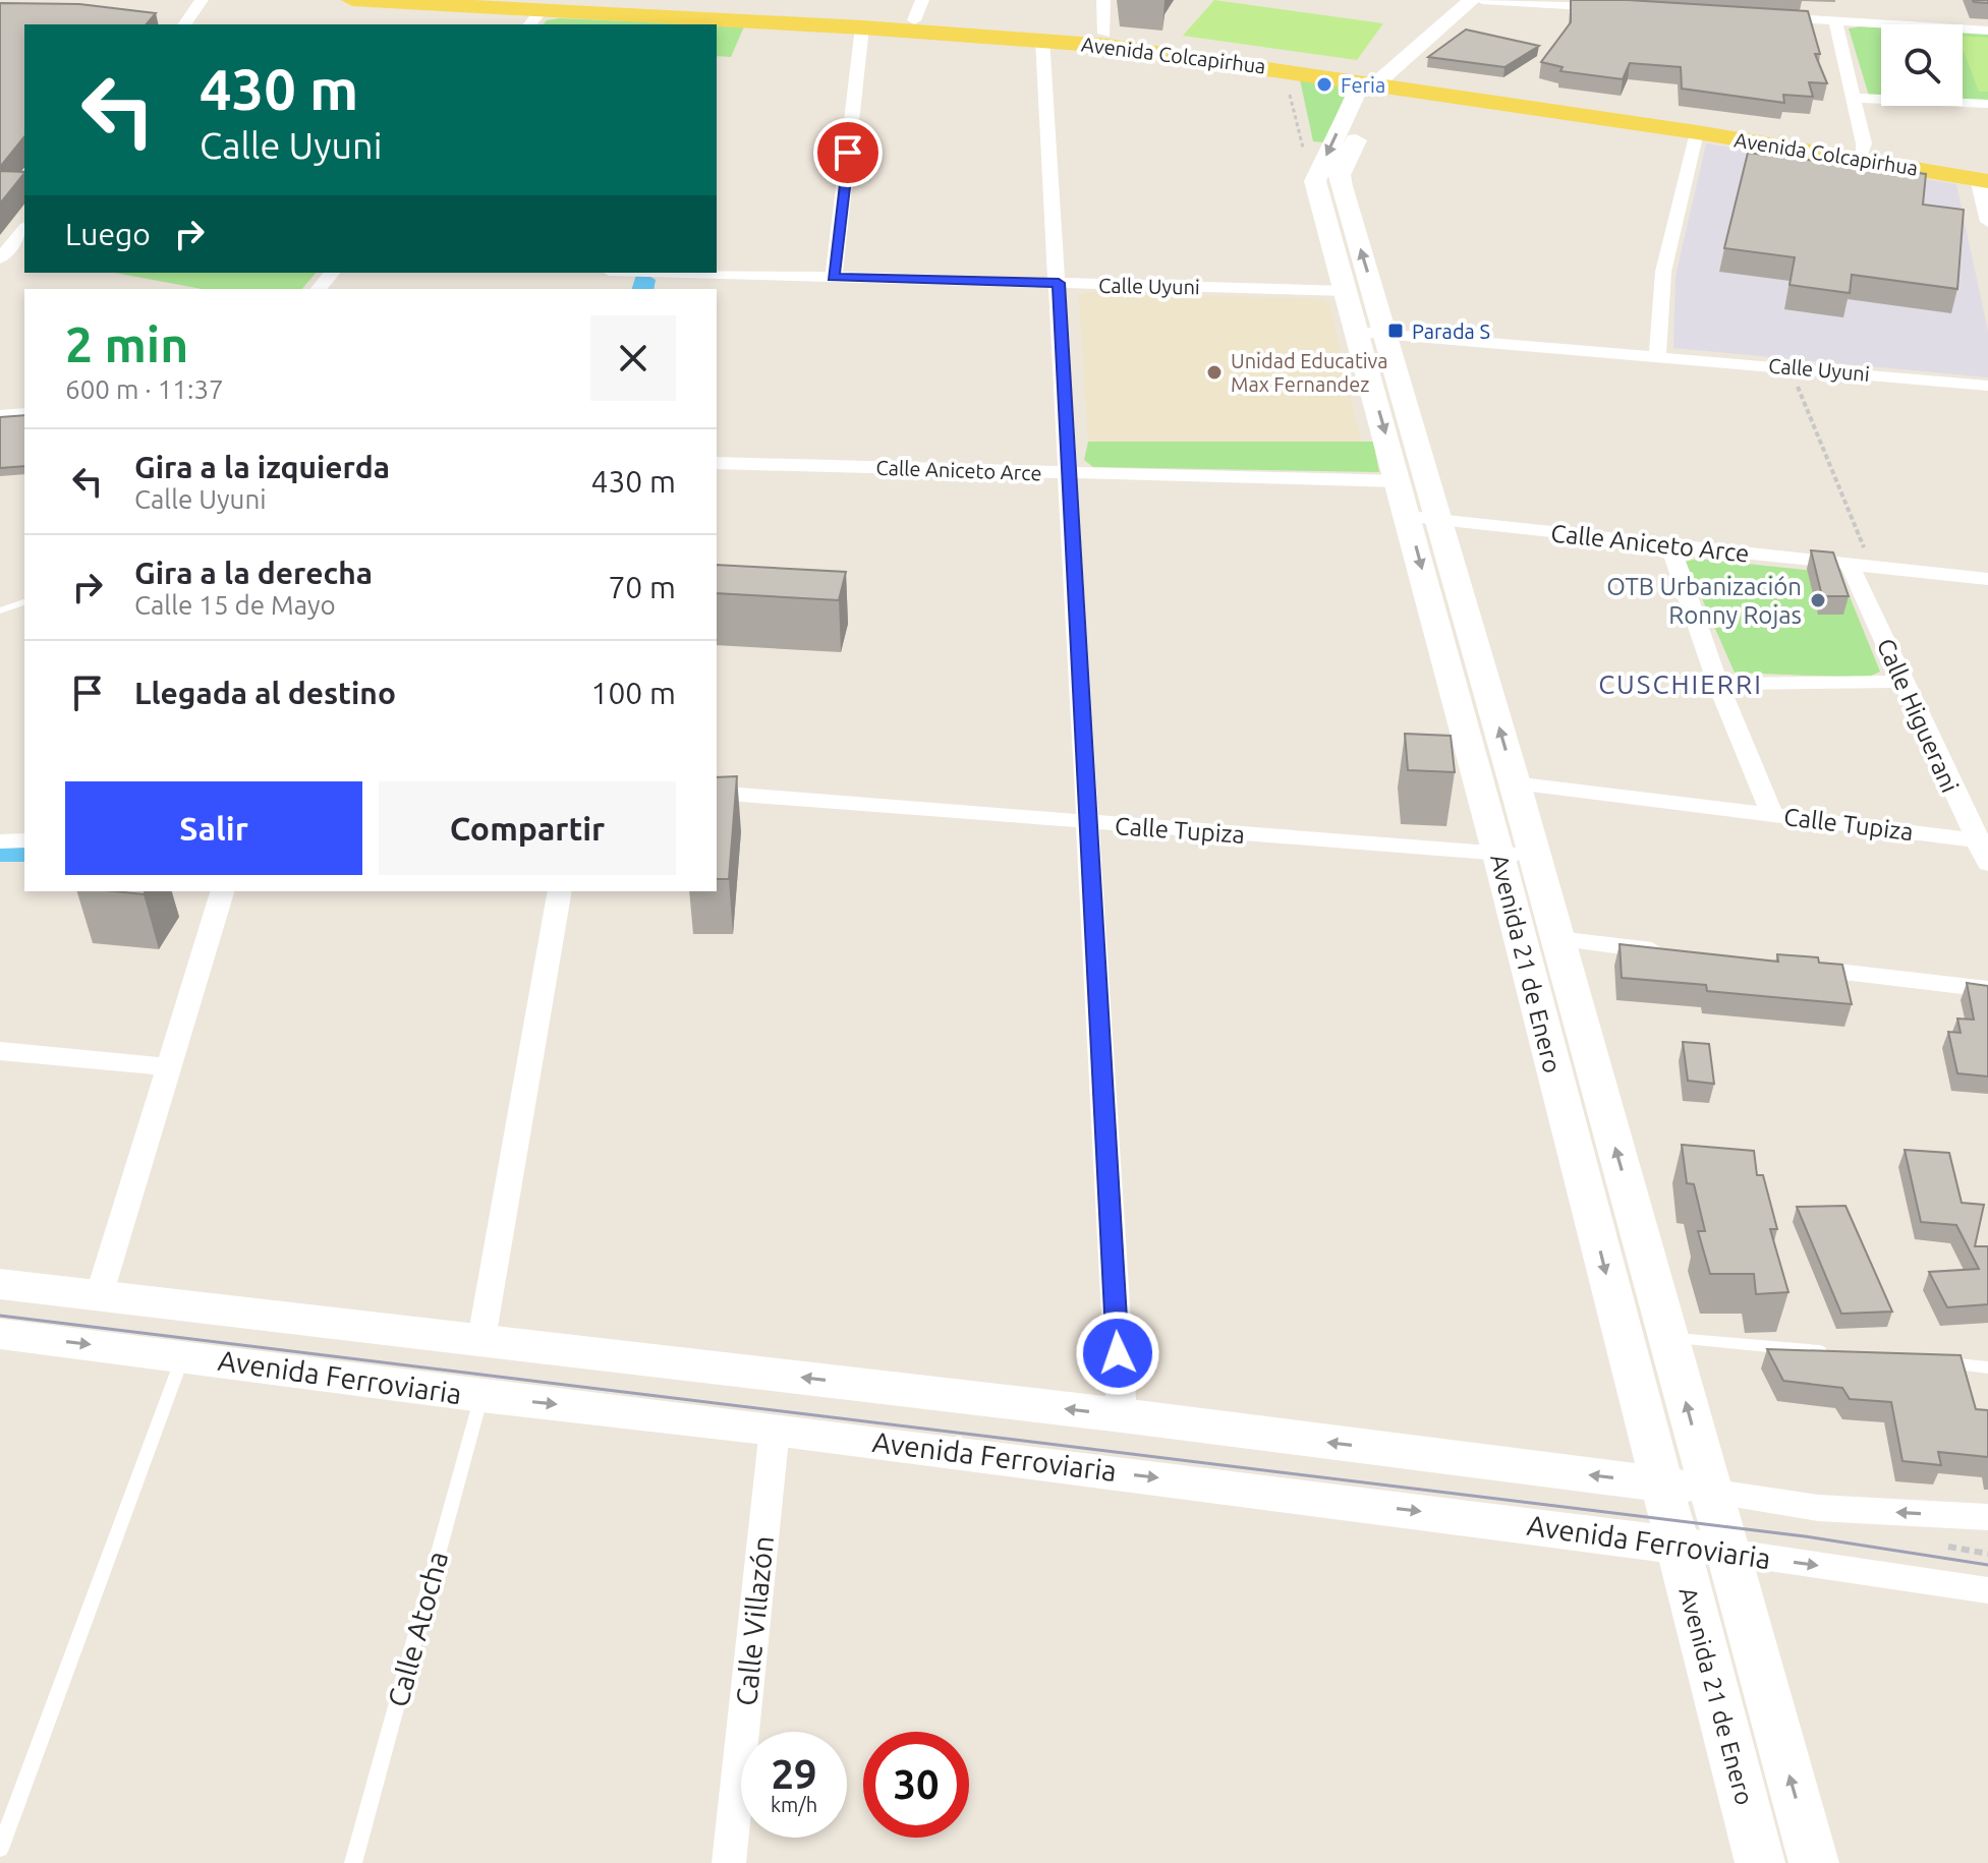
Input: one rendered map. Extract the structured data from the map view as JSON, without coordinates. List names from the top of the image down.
{
  "streets": {
    "main road": ["Avenida Colcapirhua"],
    "street": [
      "Calle Uyuni",
      "Calle Aniceto Arce",
      "Calle Higuerani",
      "Calle Tupiza",
      "Avenida 21 de Enero",
      "Avenida Ferroviaria",
      "Calle Villazón"
    ],
    "lane": ["Calle Atocha"]
  },
  "crossings": [
    ["Avenida Colcapirhua", "Avenida 21 de Enero"],
    ["Calle Uyuni", "Avenida 21 de Enero"],
    ["Calle Aniceto Arce", "Calle Higuerani"],
    ["Calle Aniceto Arce", "Avenida 21 de Enero"],
    ["Calle Higuerani", "Calle Tupiza"],
    ["Calle Tupiza", "Avenida 21 de Enero"],
    ["Avenida 21 de Enero", "Avenida Ferroviaria"],
    ["Avenida Ferroviaria", "Calle Villazón"],
    ["Avenida Ferroviaria", "Calle Atocha"]
  ],
  "districts": ["CUSCHIERRI"],
  "places": {
    "other": ["Feria", "Unidad Educativa Max Fernandez", "OTB Urbanización Ronny Rojas"],
    "transit": ["Parada S"]
  },
  "page": {
    "turn": ["430 m", "Calle Uyuni"],
    "then": "Luego",
    "heading": ["2 min", "600 m · 11:37"],
    "list": [
      {
        "name": "Gira a la izquierda",
        "note": "Calle Uyuni",
        "value": "430 m"
      },
      {
        "name": "Gira a la derecha",
        "note": "Calle 15 de Mayo",
        "value": "70 m"
      },
      {
        "name": "Llegada al destino",
        "value": "100 m"
      }
    ],
    "buttons": ["Salir", "Compartir"],
    "speed": "29 km/h",
    "limit": "30"
  }
}
